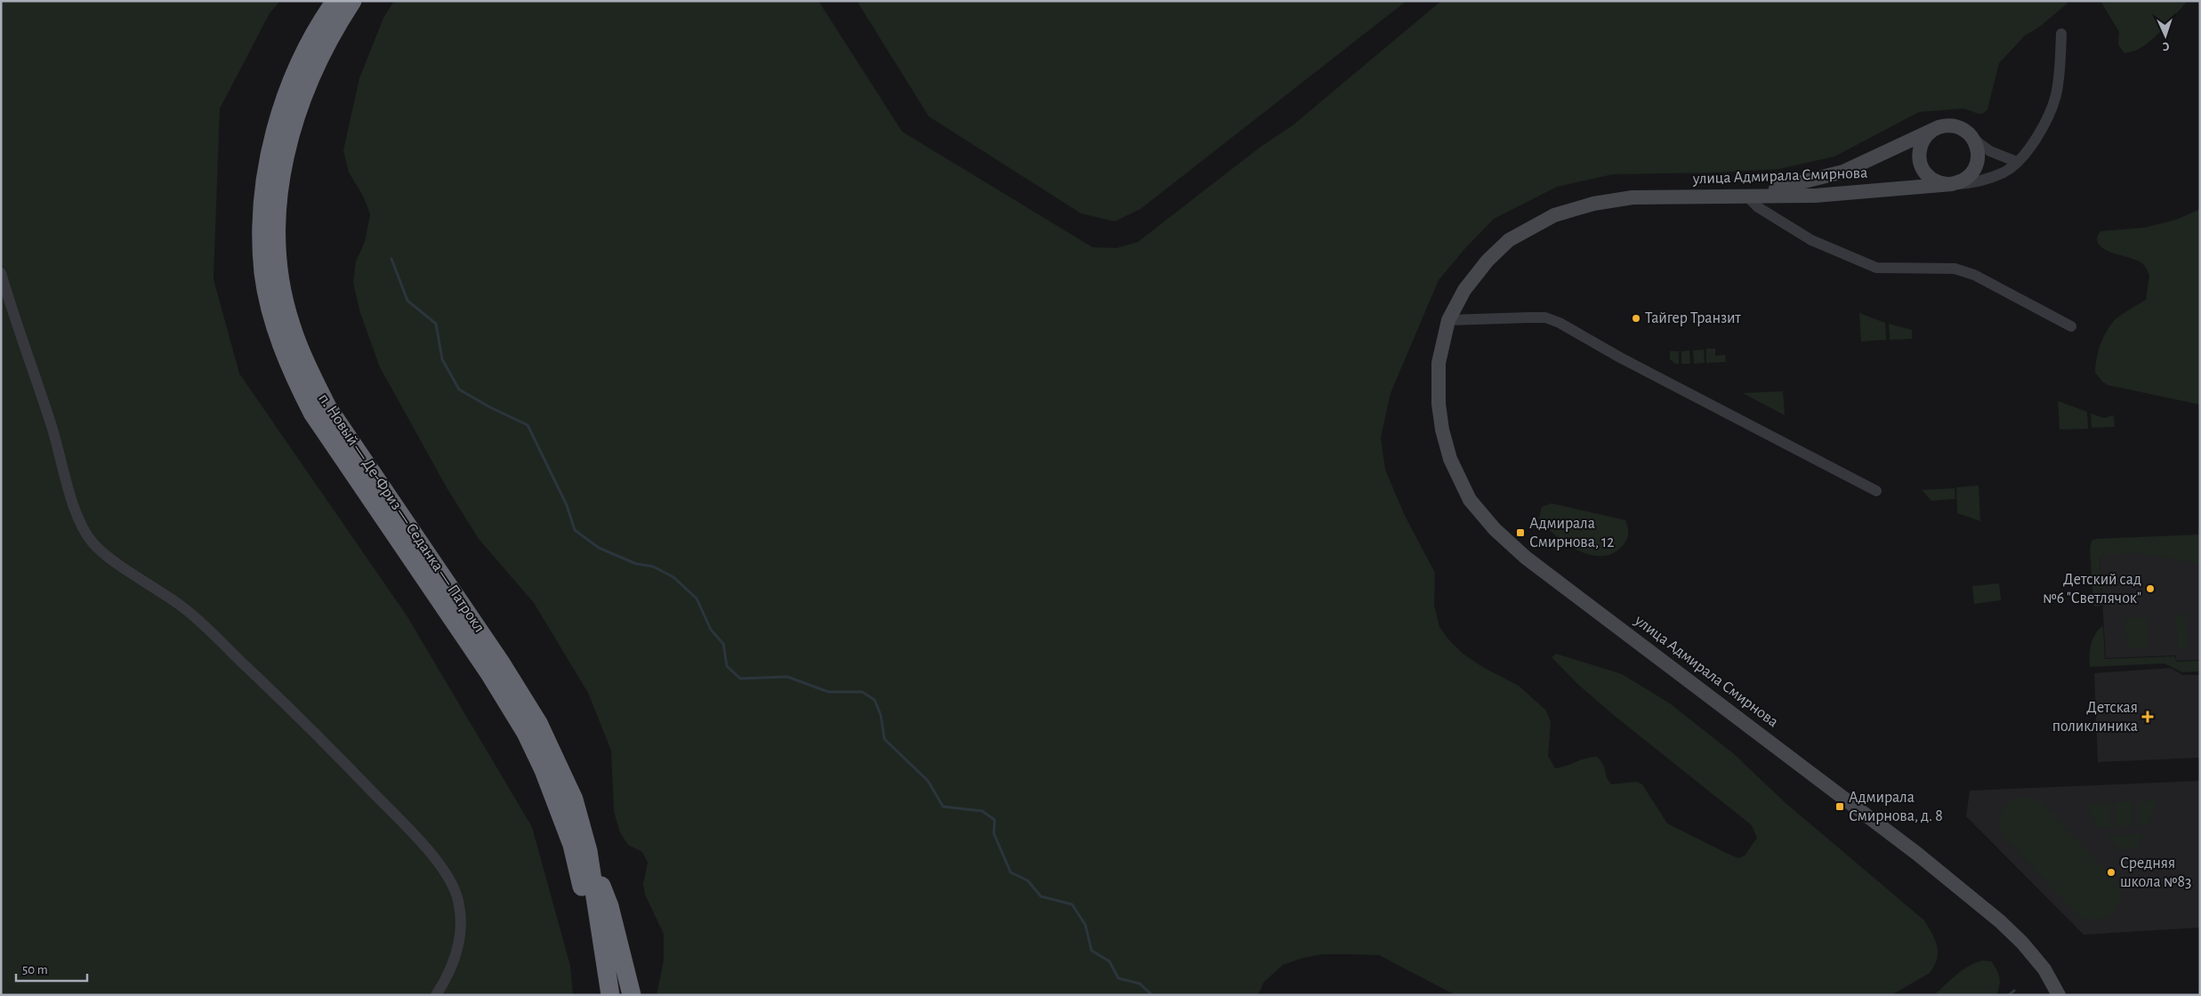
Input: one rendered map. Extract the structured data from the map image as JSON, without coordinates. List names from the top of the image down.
{
  "streets": {
    "highway": ["п. Новый — Де-Фриз — Седанка — Патрокл"],
    "street": ["улица Адмирала Смирнова"]
  },
  "places": {
    "other": ["Тайгер Транзит", "Детский сад №6 \"Светлячок\"", "Средняя школа №83"],
    "transit": ["Адмирала Смирнова, 12", "Адмирала Смирнова, д. 8"],
    "health": ["Детская поликлиника"]
  },
  "scale_bar": "50 m",
  "north": "bottom"
}
